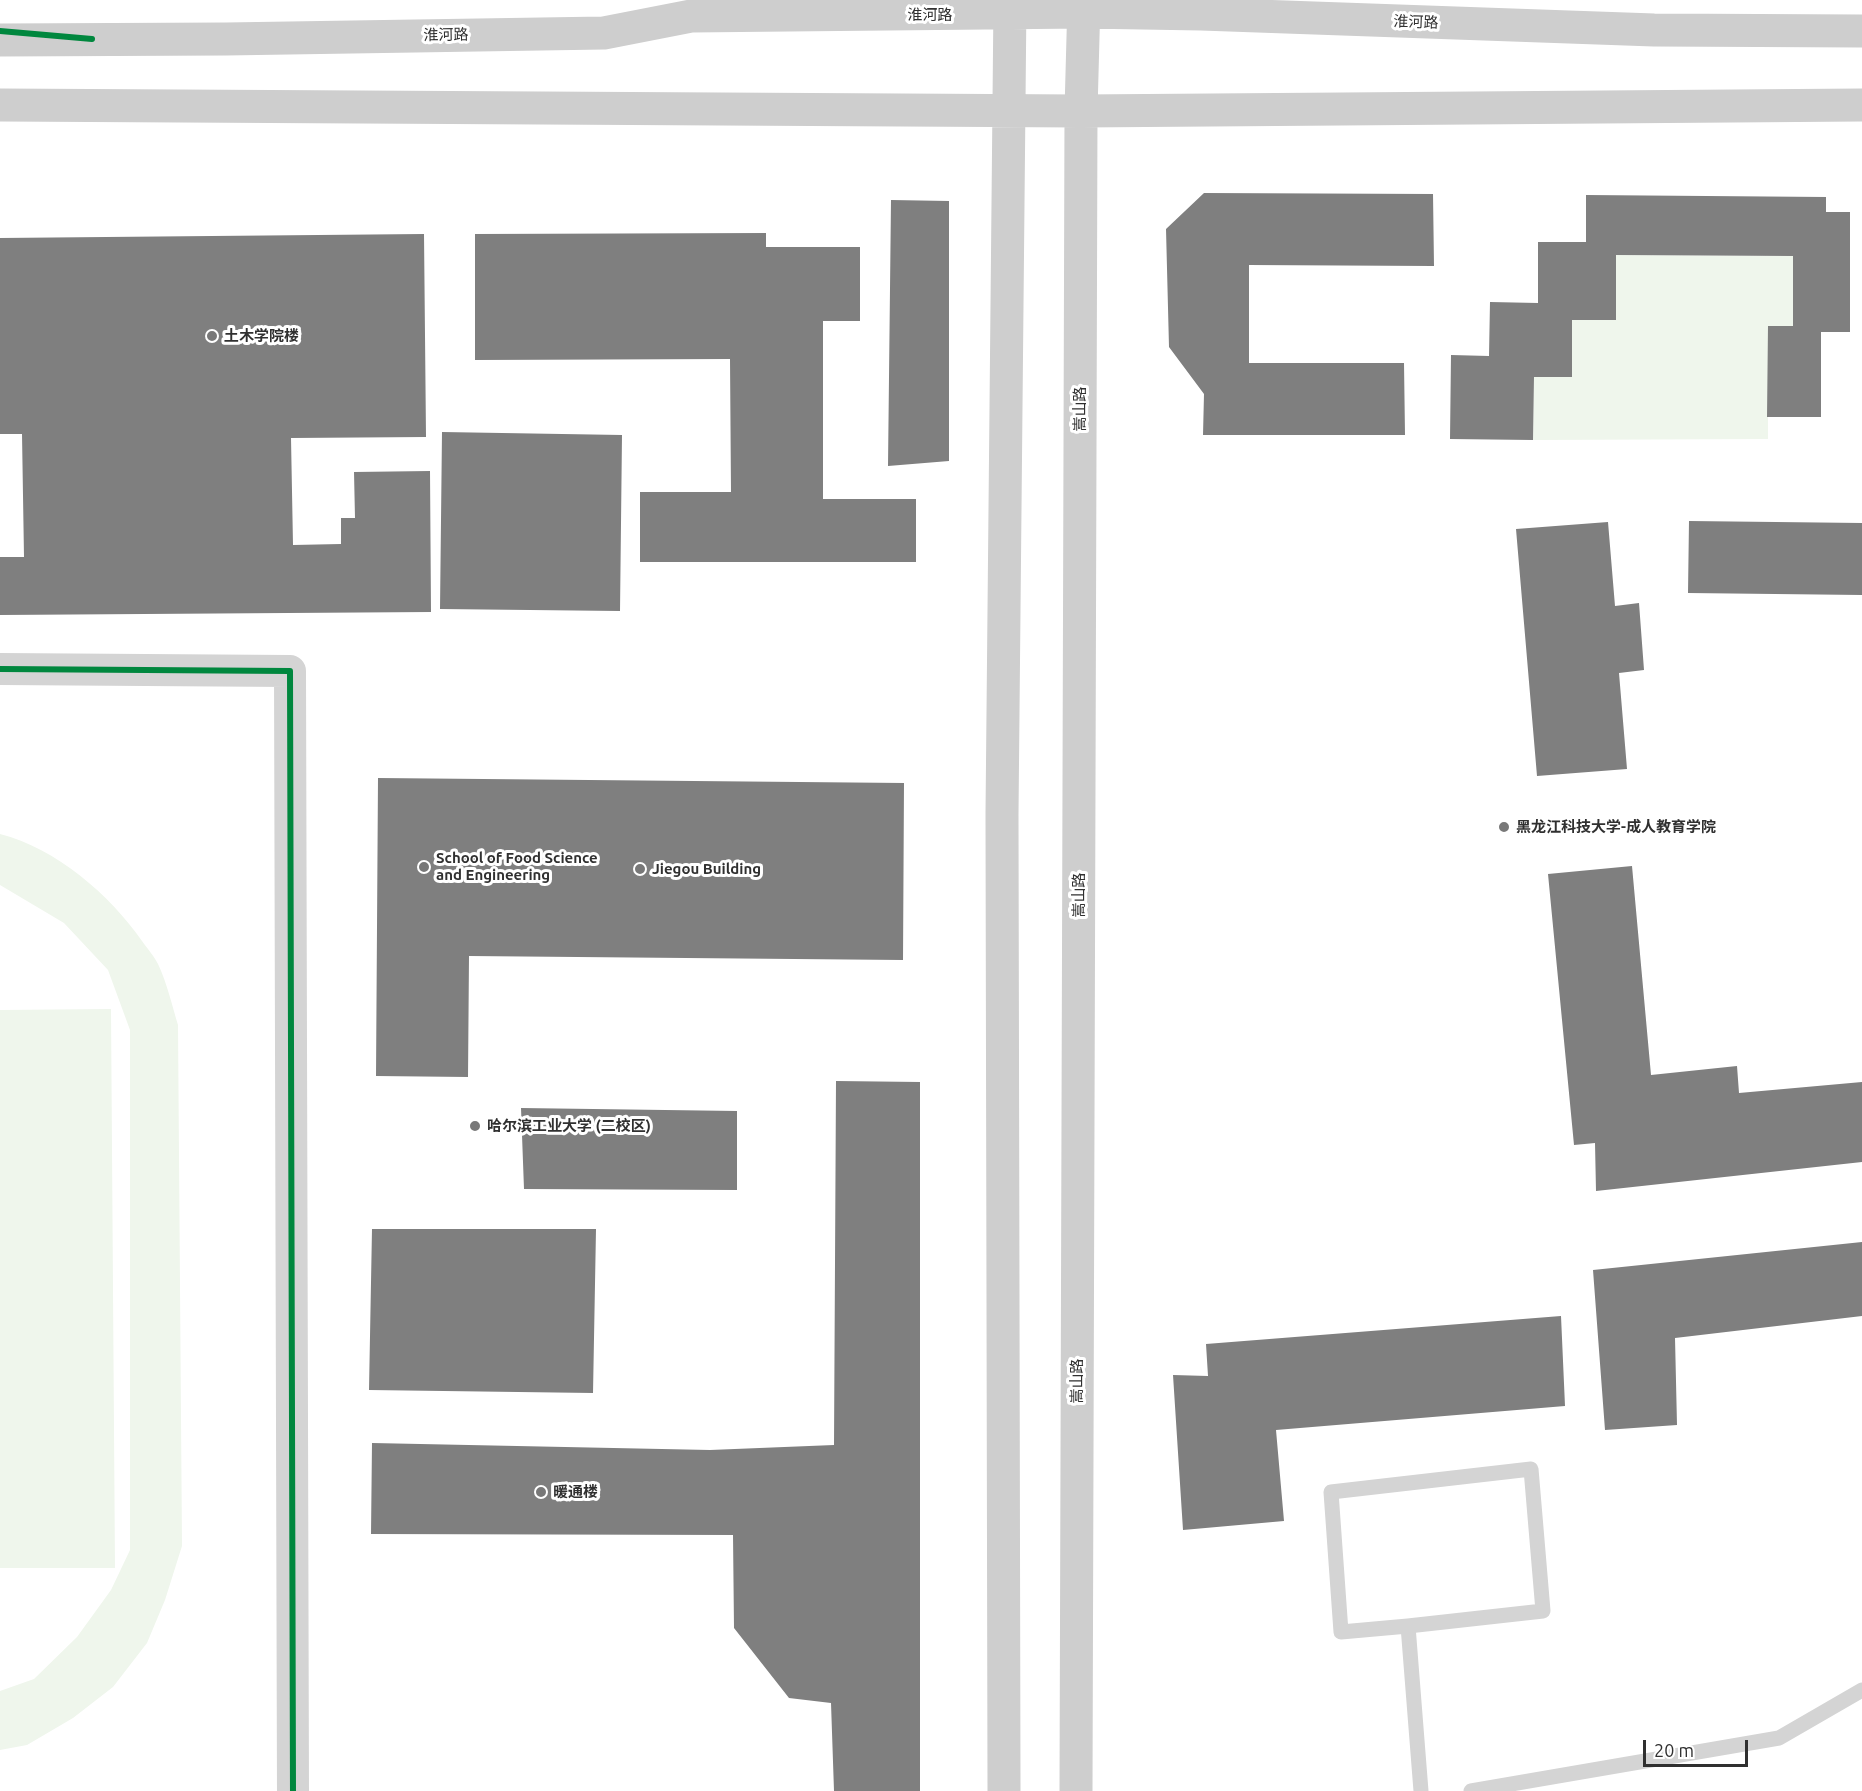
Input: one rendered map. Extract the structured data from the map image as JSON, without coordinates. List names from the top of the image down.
{
  "streets": {
    "main road": ["淮河路", "嵩山路"]
  },
  "crossings": [
    ["淮河路", "嵩山路"]
  ],
  "places": [
    "土木学院楼",
    "黑龙江科技大学-成人教育学院",
    "School of Food Science and Engineering",
    "Jiegou Building",
    "哈尔滨工业大学 (二校区)",
    "暖通楼"
  ],
  "scale_bar": "20 m"
}
